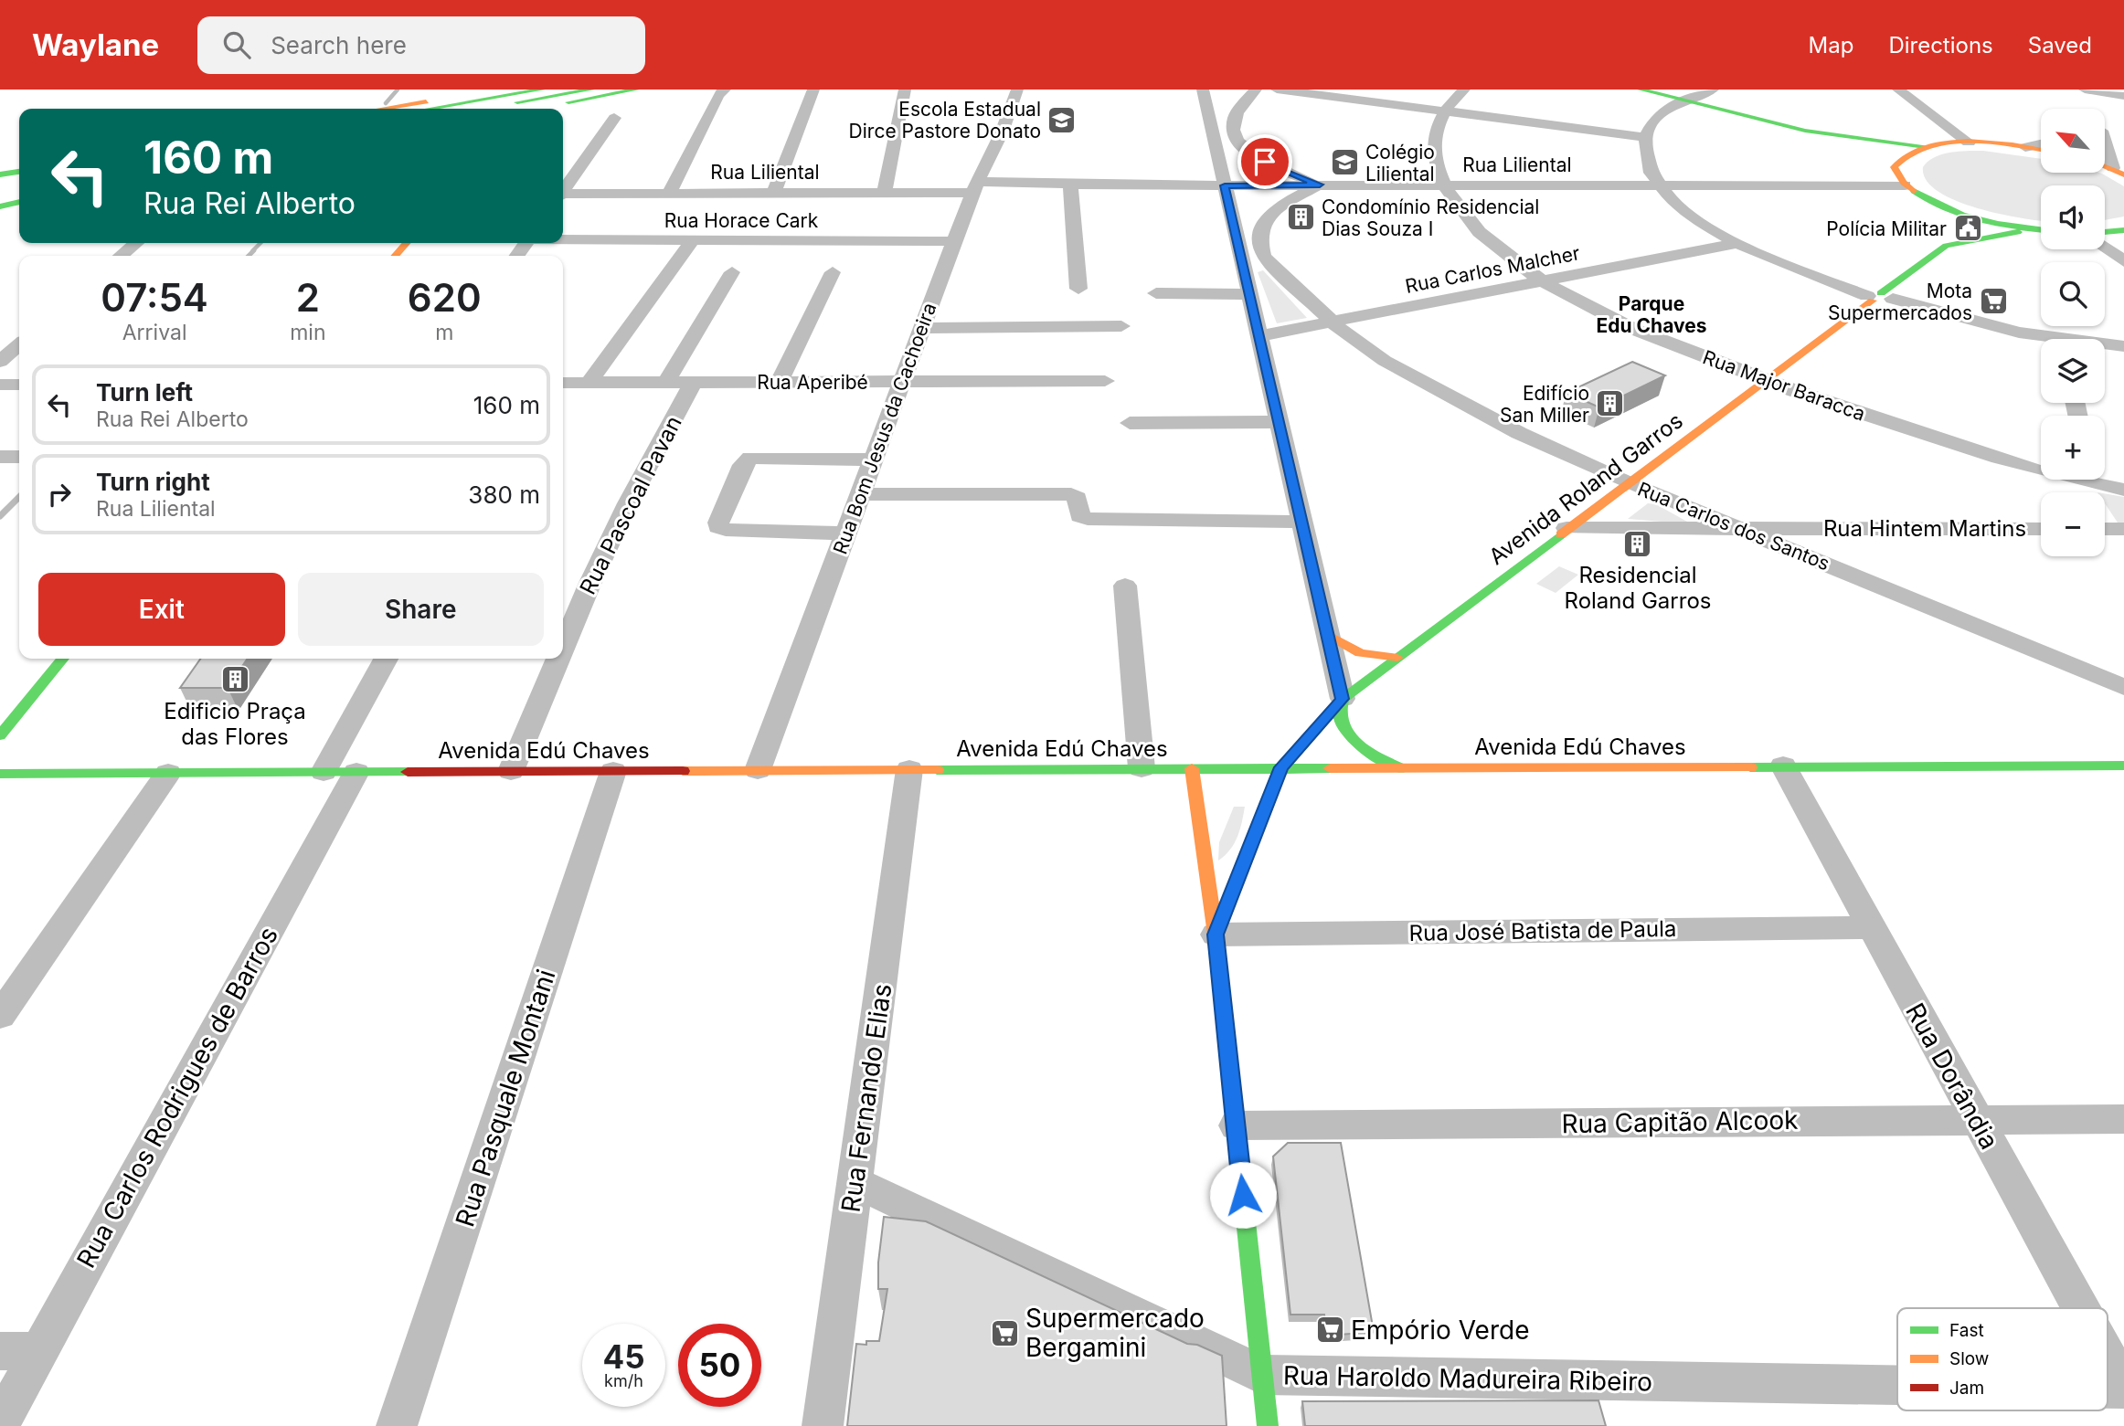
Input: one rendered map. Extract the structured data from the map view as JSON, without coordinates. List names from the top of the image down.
{
  "streets": {
    "main road": ["Avenida Roland Garros", "Avenida Edú Chaves"],
    "street": [
      "Rua Liliental",
      "Rua Horace Cark",
      "Rua Carlos Malcher",
      "Rua Aperibé",
      "Rua Major Baracca",
      "Rua Bom Jesus da Cachoeira",
      "Rua Pascoal Pavan",
      "Rua Carlos dos Santos",
      "Rua Hintem Martins",
      "Rua José Batista de Paula",
      "Rua Dorândia",
      "Rua Carlos Rodrigues de Barros",
      "Rua Pasquale Montani",
      "Rua Fernando Elias",
      "Rua Capitão Alcook",
      "Rua Haroldo Madureira Ribeiro"
    ]
  },
  "crossings": [
    ["Rua Liliental", "Rua Major Baracca"],
    ["Rua Liliental", "Rua Bom Jesus da Cachoeira"],
    ["Rua Liliental", "Rua Carlos dos Santos"],
    ["Rua Horace Cark", "Rua Bom Jesus da Cachoeira"],
    ["Rua Carlos Malcher", "Rua Major Baracca"],
    ["Rua Carlos Malcher", "Rua Carlos dos Santos"],
    ["Rua Aperibé", "Rua Bom Jesus da Cachoeira"],
    ["Rua Aperibé", "Rua Pascoal Pavan"],
    ["Rua Major Baracca", "Avenida Roland Garros"],
    ["Rua Bom Jesus da Cachoeira", "Avenida Edú Chaves"],
    ["Avenida Roland Garros", "Rua Carlos dos Santos"],
    ["Avenida Roland Garros", "Rua Hintem Martins"],
    ["Avenida Roland Garros", "Avenida Edú Chaves"],
    ["Avenida Roland Garros", "Rua José Batista de Paula"],
    ["Avenida Roland Garros", "Rua Capitão Alcook"],
    ["Avenida Roland Garros", "Rua Haroldo Madureira Ribeiro"],
    ["Rua Pascoal Pavan", "Avenida Edú Chaves"],
    ["Rua Carlos dos Santos", "Rua Hintem Martins"],
    ["Avenida Edú Chaves", "Rua Dorândia"],
    ["Avenida Edú Chaves", "Rua Carlos Rodrigues de Barros"],
    ["Avenida Edú Chaves", "Rua Pasquale Montani"],
    ["Avenida Edú Chaves", "Rua Fernando Elias"],
    ["Rua José Batista de Paula", "Rua Dorândia"],
    ["Rua Dorândia", "Rua Capitão Alcook"],
    ["Rua Dorândia", "Rua Haroldo Madureira Ribeiro"],
    ["Rua Fernando Elias", "Rua Haroldo Madureira Ribeiro"]
  ],
  "districts": ["Parque Edu Chaves"],
  "places": {
    "school or university": ["Escola Estadual Dirce Pastore Donato", "Colégio Liliental"],
    "building": [
      "Condomínio Residencial Dias Souza I",
      "Edifício San Miller",
      "Residencial Roland Garros",
      "Edificio Praça das Flores"
    ],
    "public building": ["Polícia Militar"],
    "supermarket": ["Mota Supermercados", "Empório Verde", "Supermercado Bergamini"]
  },
  "legend": ["Fast", "Slow", "Jam"],
  "north": "top left",
  "page": {
    "header": "Waylane",
    "search": "Search here",
    "nav": ["Map", "Directions", "Saved"],
    "map_buttons": ["+", "−"],
    "turn": ["160 m", "Rua Rei Alberto"],
    "eta": [
      "07:54",
      "Arrival",
      "2",
      "min",
      "620",
      "m"
    ],
    "list": [
      {
        "name": "Turn left",
        "note": "Rua Rei Alberto",
        "value": "160 m"
      },
      {
        "name": "Turn right",
        "note": "Rua Liliental",
        "value": "380 m"
      }
    ],
    "buttons": ["Exit", "Share"],
    "speed": "45 km/h",
    "limit": "50"
  }
}
